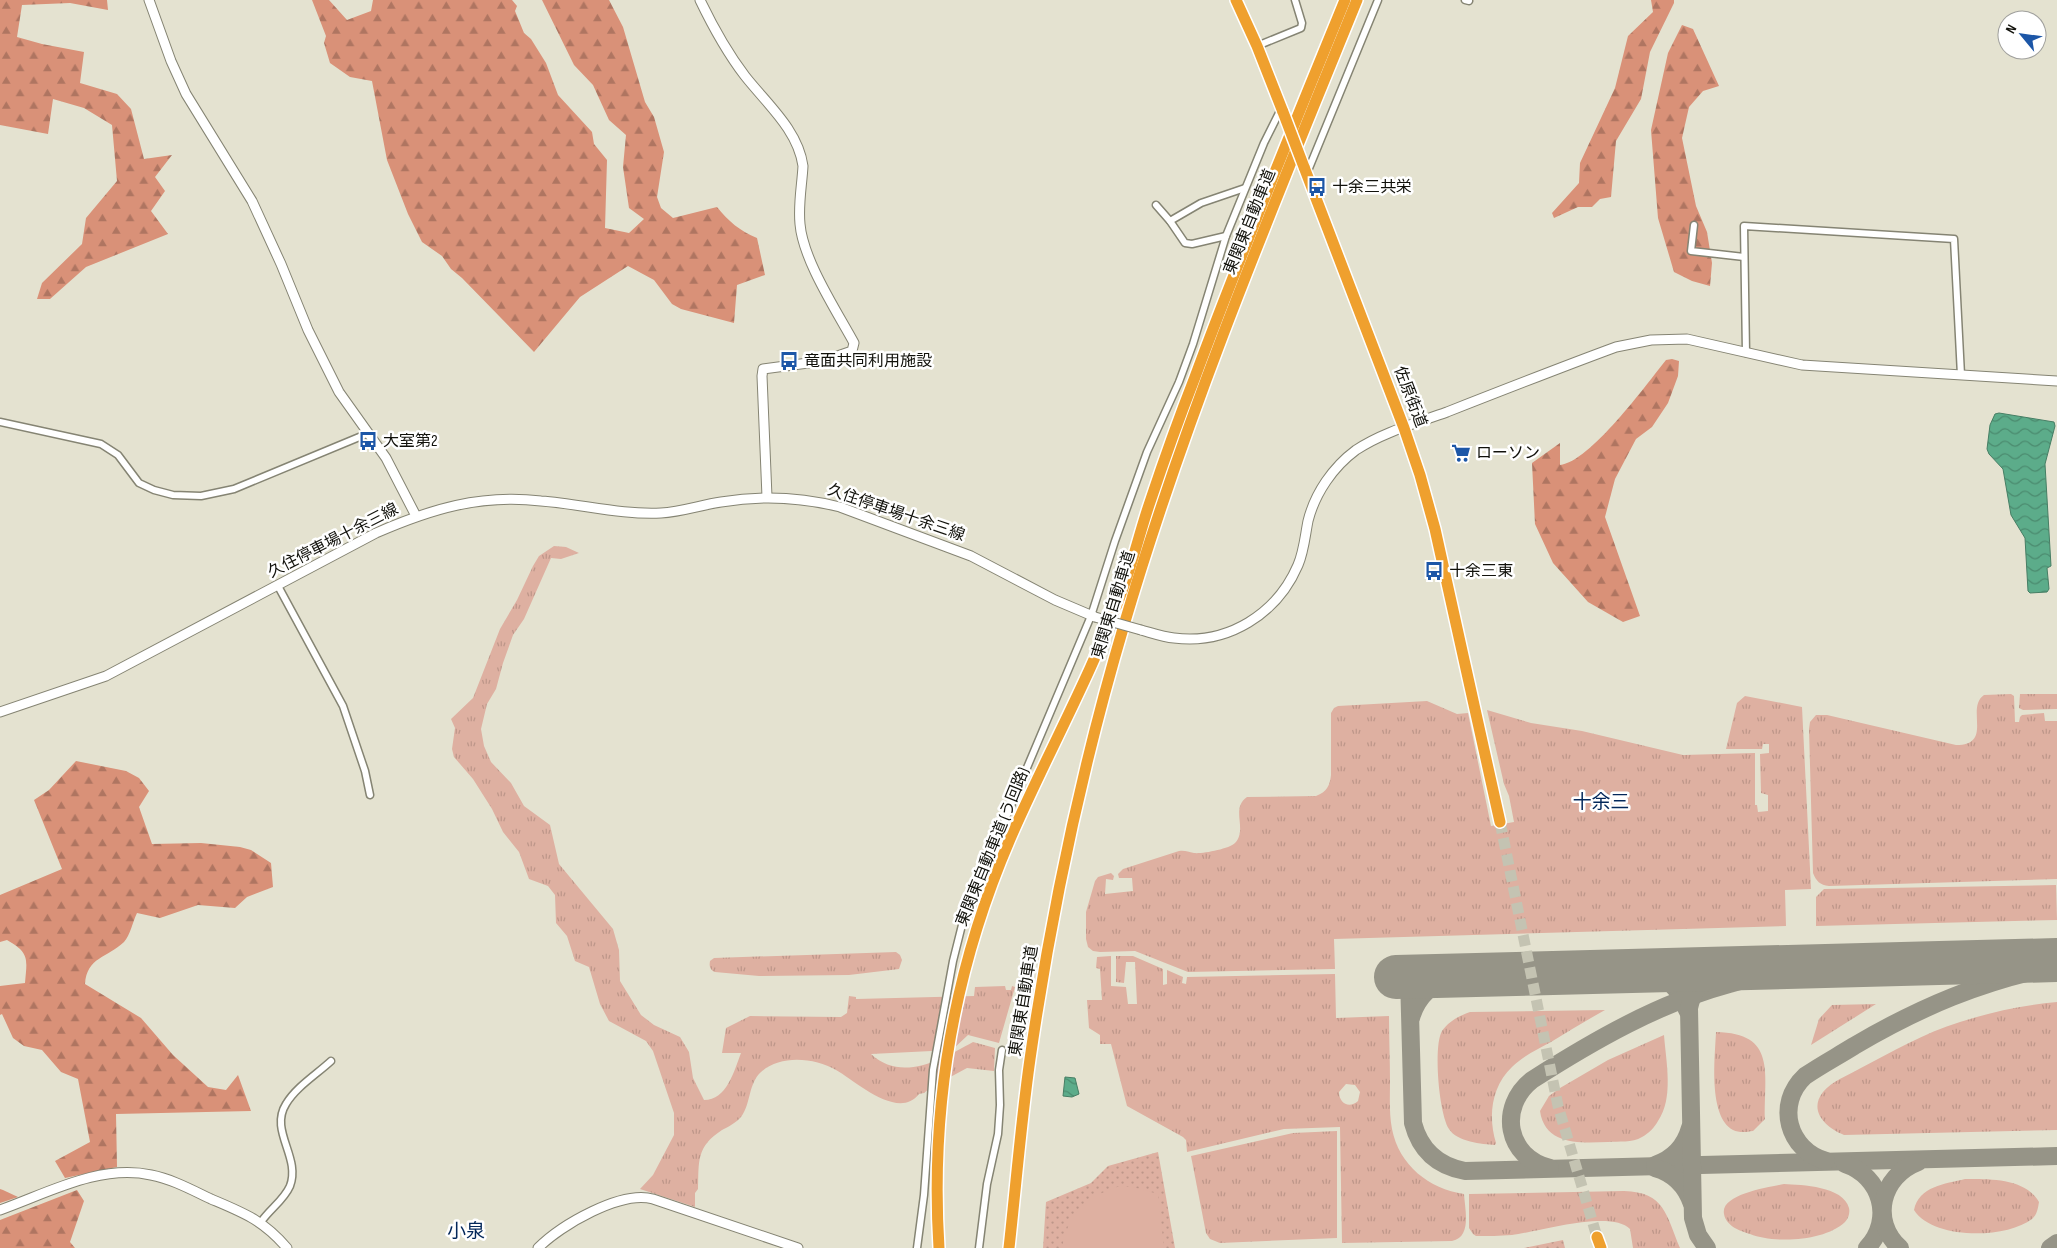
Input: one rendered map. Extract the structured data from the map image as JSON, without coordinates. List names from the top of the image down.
{
  "streets": {
    "highway": ["東関東自動車道", "佐原街道", "東関東自動車道 (う回路)"],
    "street": ["久住停車場十余三線"]
  },
  "crossings": [
    ["東関東自動車道", "東関東自動車道 (う回路)"],
    ["佐原街道", "久住停車場十余三線"]
  ],
  "districts": ["十余三", "小泉"],
  "places": {
    "bus stop": [
      "十余三共栄",
      "竜面共同利用施設",
      "大室第2",
      "十余三東"
    ],
    "supermarket": ["ローソン"]
  },
  "north": "top left"
}
